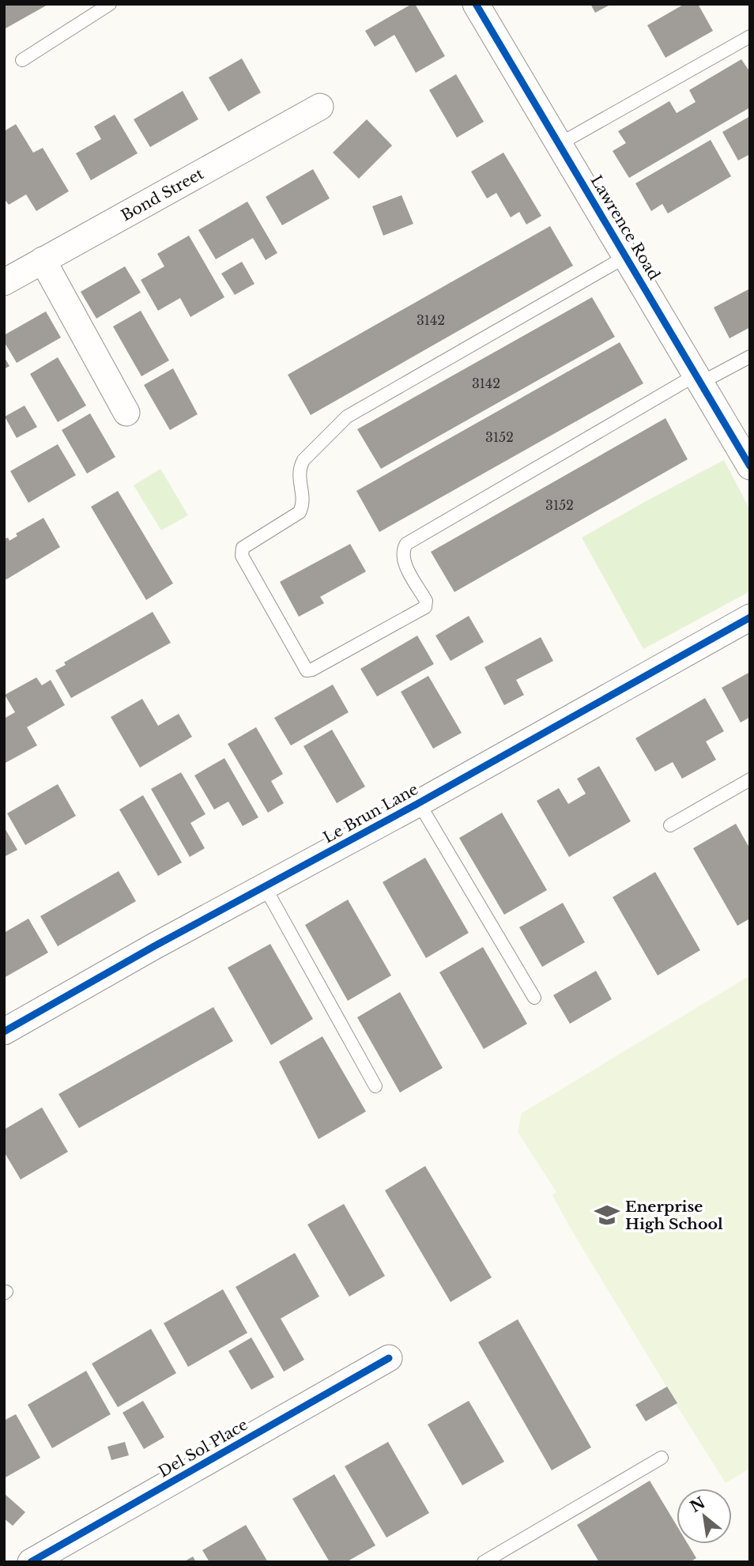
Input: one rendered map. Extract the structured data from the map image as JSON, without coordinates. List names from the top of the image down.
{
  "streets": {
    "street": [
      "Bond Street",
      "Lawrence Road",
      "Le Brun Lane",
      "Del Sol Place"
    ]
  },
  "places": {
    "school or university": ["Enerprise High School"]
  },
  "house_numbers": [
    "3142",
    "3142",
    "3152",
    "3152"
  ],
  "north": "top left"
}
